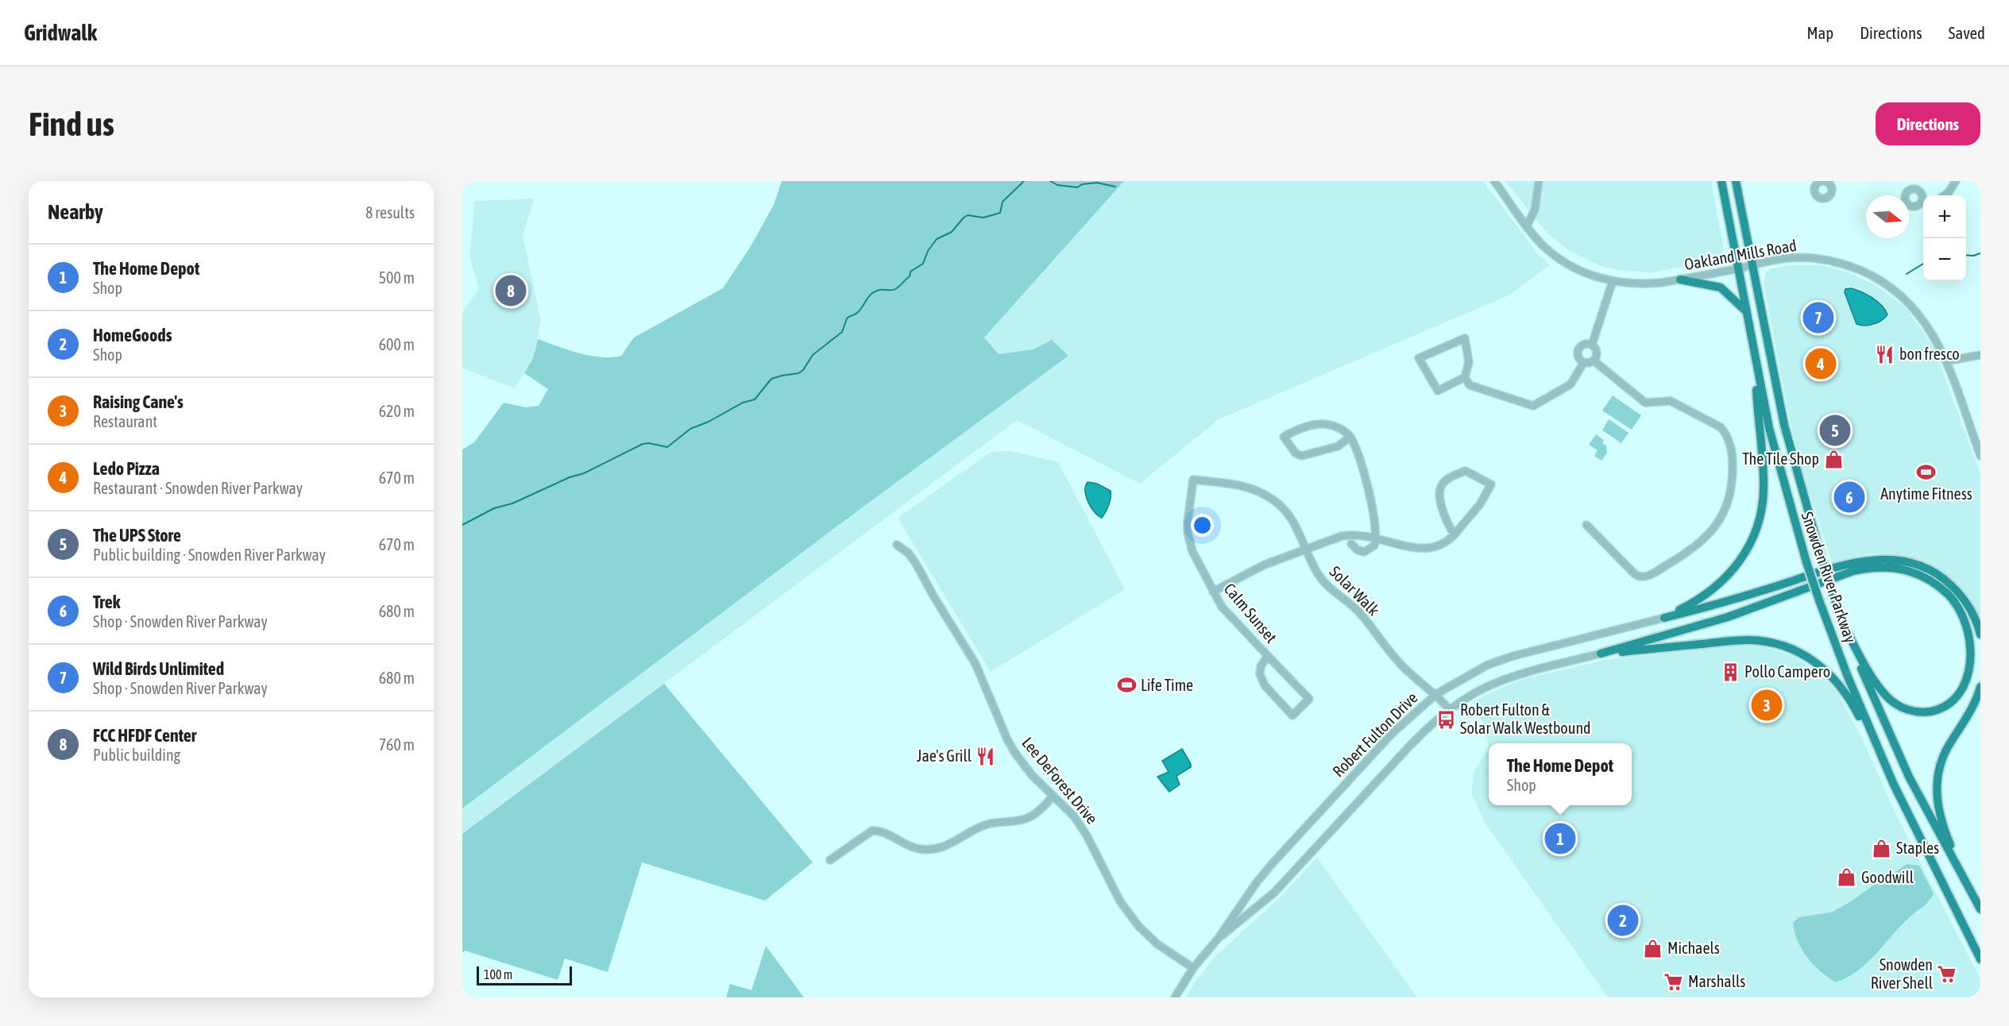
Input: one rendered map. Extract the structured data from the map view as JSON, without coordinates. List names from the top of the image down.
{
  "streets": {
    "main road": ["Snowden River Parkway"],
    "street": [
      "Oakland Mills Road",
      "Solar Walk",
      "Calm Sunset",
      "Robert Fulton Drive",
      "Lee DeForest Drive"
    ]
  },
  "crossings": [
    ["Oakland Mills Road", "Snowden River Parkway"],
    ["Solar Walk", "Calm Sunset"],
    ["Solar Walk", "Robert Fulton Drive"],
    ["Robert Fulton Drive", "Lee DeForest Drive"]
  ],
  "places": {
    "restaurant": ["bon fresco", "Jae's Grill"],
    "shop": [
      "The Tile Shop",
      "Staples",
      "Goodwill",
      "Michaels"
    ],
    "sports": ["Anytime Fitness", "Life Time"],
    "building": ["Pollo Campero"],
    "bus stop": ["Robert Fulton & Solar Walk Westbound"],
    "supermarket": ["Snowden River Shell", "Marshalls"]
  },
  "scale_bar": "100 m",
  "north": "right",
  "page": {
    "header": "Gridwalk",
    "nav": ["Map", "Directions", "Saved"],
    "buttons": "Directions",
    "title": "Find us",
    "heading": ["Nearby", "8 results"],
    "map_buttons": ["+", "−"],
    "list": [
      {
        "mark": "1",
        "name": "The Home Depot",
        "note": "Shop",
        "value": "500 m"
      },
      {
        "mark": "2",
        "name": "HomeGoods",
        "note": "Shop",
        "value": "600 m"
      },
      {
        "mark": "3",
        "name": "Raising Cane's",
        "note": "Restaurant",
        "value": "620 m"
      },
      {
        "mark": "4",
        "name": "Ledo Pizza",
        "note": "Restaurant · Snowden River Parkway",
        "value": "670 m"
      },
      {
        "mark": "5",
        "name": "The UPS Store",
        "note": "Public building · Snowden River Parkway",
        "value": "670 m"
      },
      {
        "mark": "6",
        "name": "Trek",
        "note": "Shop · Snowden River Parkway",
        "value": "680 m"
      },
      {
        "mark": "7",
        "name": "Wild Birds Unlimited",
        "note": "Shop · Snowden River Parkway",
        "value": "680 m"
      },
      {
        "mark": "8",
        "name": "FCC HFDF Center",
        "note": "Public building",
        "value": "760 m"
      }
    ],
    "pins": [
      "8",
      "7",
      "4",
      "5",
      "6",
      "3",
      "1",
      "2"
    ],
    "popup": ["The Home Depot", "Shop"],
    "scale": "100 m"
  }
}
